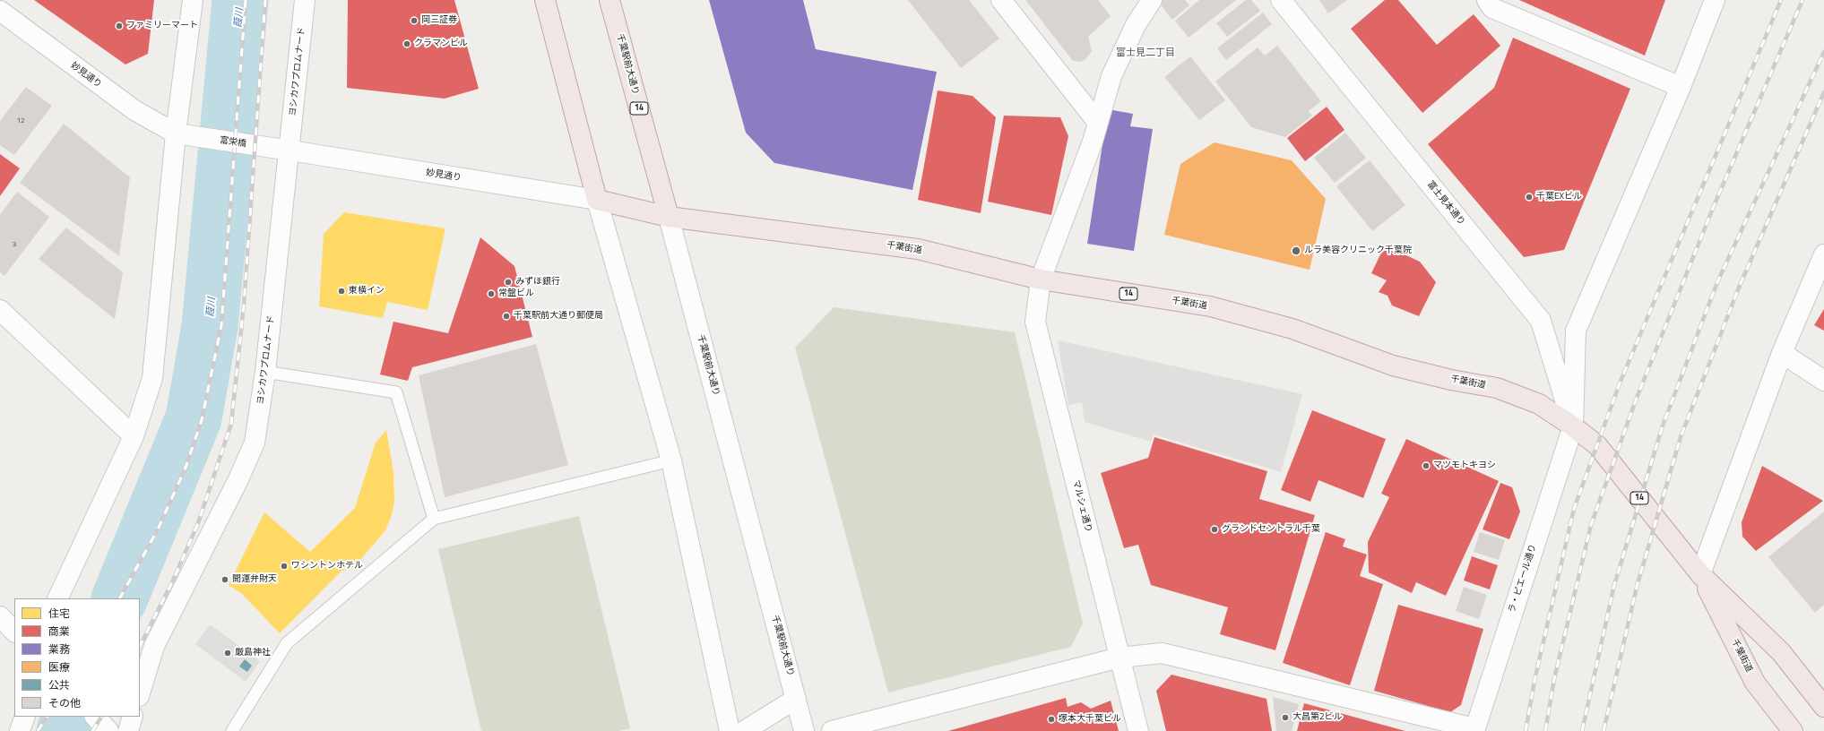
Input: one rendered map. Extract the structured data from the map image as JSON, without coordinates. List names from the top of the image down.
{
  "streets": {
    "highway": ["千葉駅前大通り", "14", "千葉街道"],
    "street": [
      "ヨシカワプロムナード",
      "妙見通り",
      "富栄橋",
      "富士見本通り",
      "マルシェ通り",
      "ラ・ピエール通り"
    ]
  },
  "crossings": [
    ["千葉駅前大通り", "千葉街道"],
    ["ヨシカワプロムナード", "妙見通り"],
    ["ヨシカワプロムナード", "富栄橋"],
    ["妙見通り", "富栄橋"],
    ["妙見通り", "千葉街道"],
    ["富士見本通り", "千葉街道"],
    ["富士見本通り", "ラ・ピエール通り"],
    ["千葉街道", "マルシェ通り"],
    ["千葉街道", "ラ・ピエール通り"]
  ],
  "districts": ["富士見二丁目"],
  "water": ["葭川"],
  "places": [
    "岡三証券",
    "ファミリーマート",
    "クラマンビル",
    "千葉EXビル",
    "ルラ美容クリニック千葉院",
    "みずほ銀行",
    "東横イン",
    "常盤ビル",
    "千葉駅前大通り郵便局",
    "マツモトキヨシ",
    "グランドセントラル千葉",
    "ワシントンホテル",
    "開運弁財天",
    "厳島神社",
    "大昌第2ビル",
    "塚本大千葉ビル"
  ],
  "house_numbers": ["12", "3"],
  "legend": [
    "住宅",
    "商業",
    "業務",
    "医療",
    "公共",
    "その他"
  ]
}
